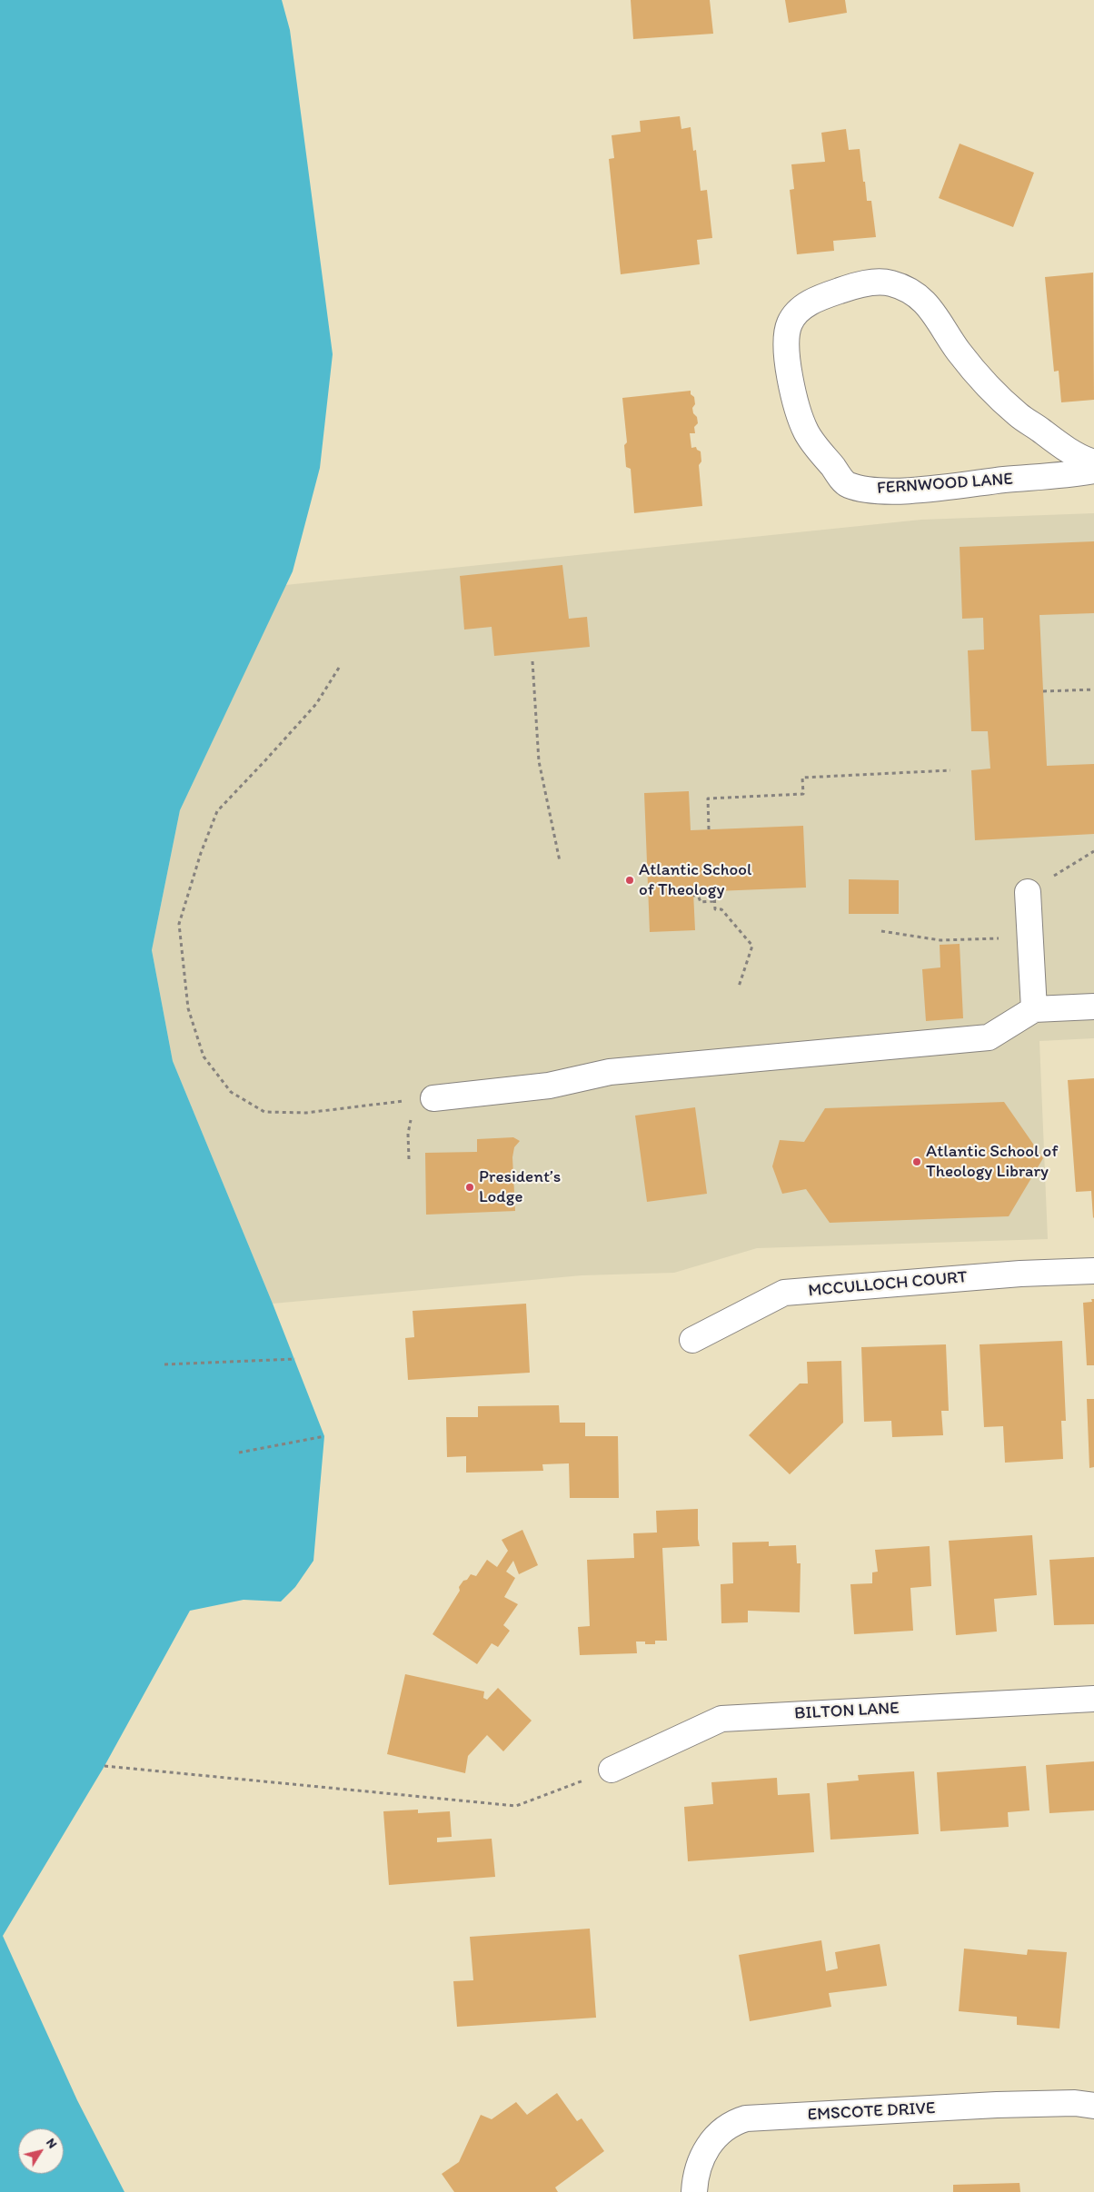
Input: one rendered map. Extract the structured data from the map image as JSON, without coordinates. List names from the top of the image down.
{
  "streets": {
    "street": [
      "FERNWOOD LANE",
      "MCCULLOCH COURT",
      "BILTON LANE",
      "EMSCOTE DRIVE"
    ]
  },
  "places": ["Atlantic School of Theology", "Atlantic School of Theology Library", "President’s Lodge"],
  "north": "top right"
}
